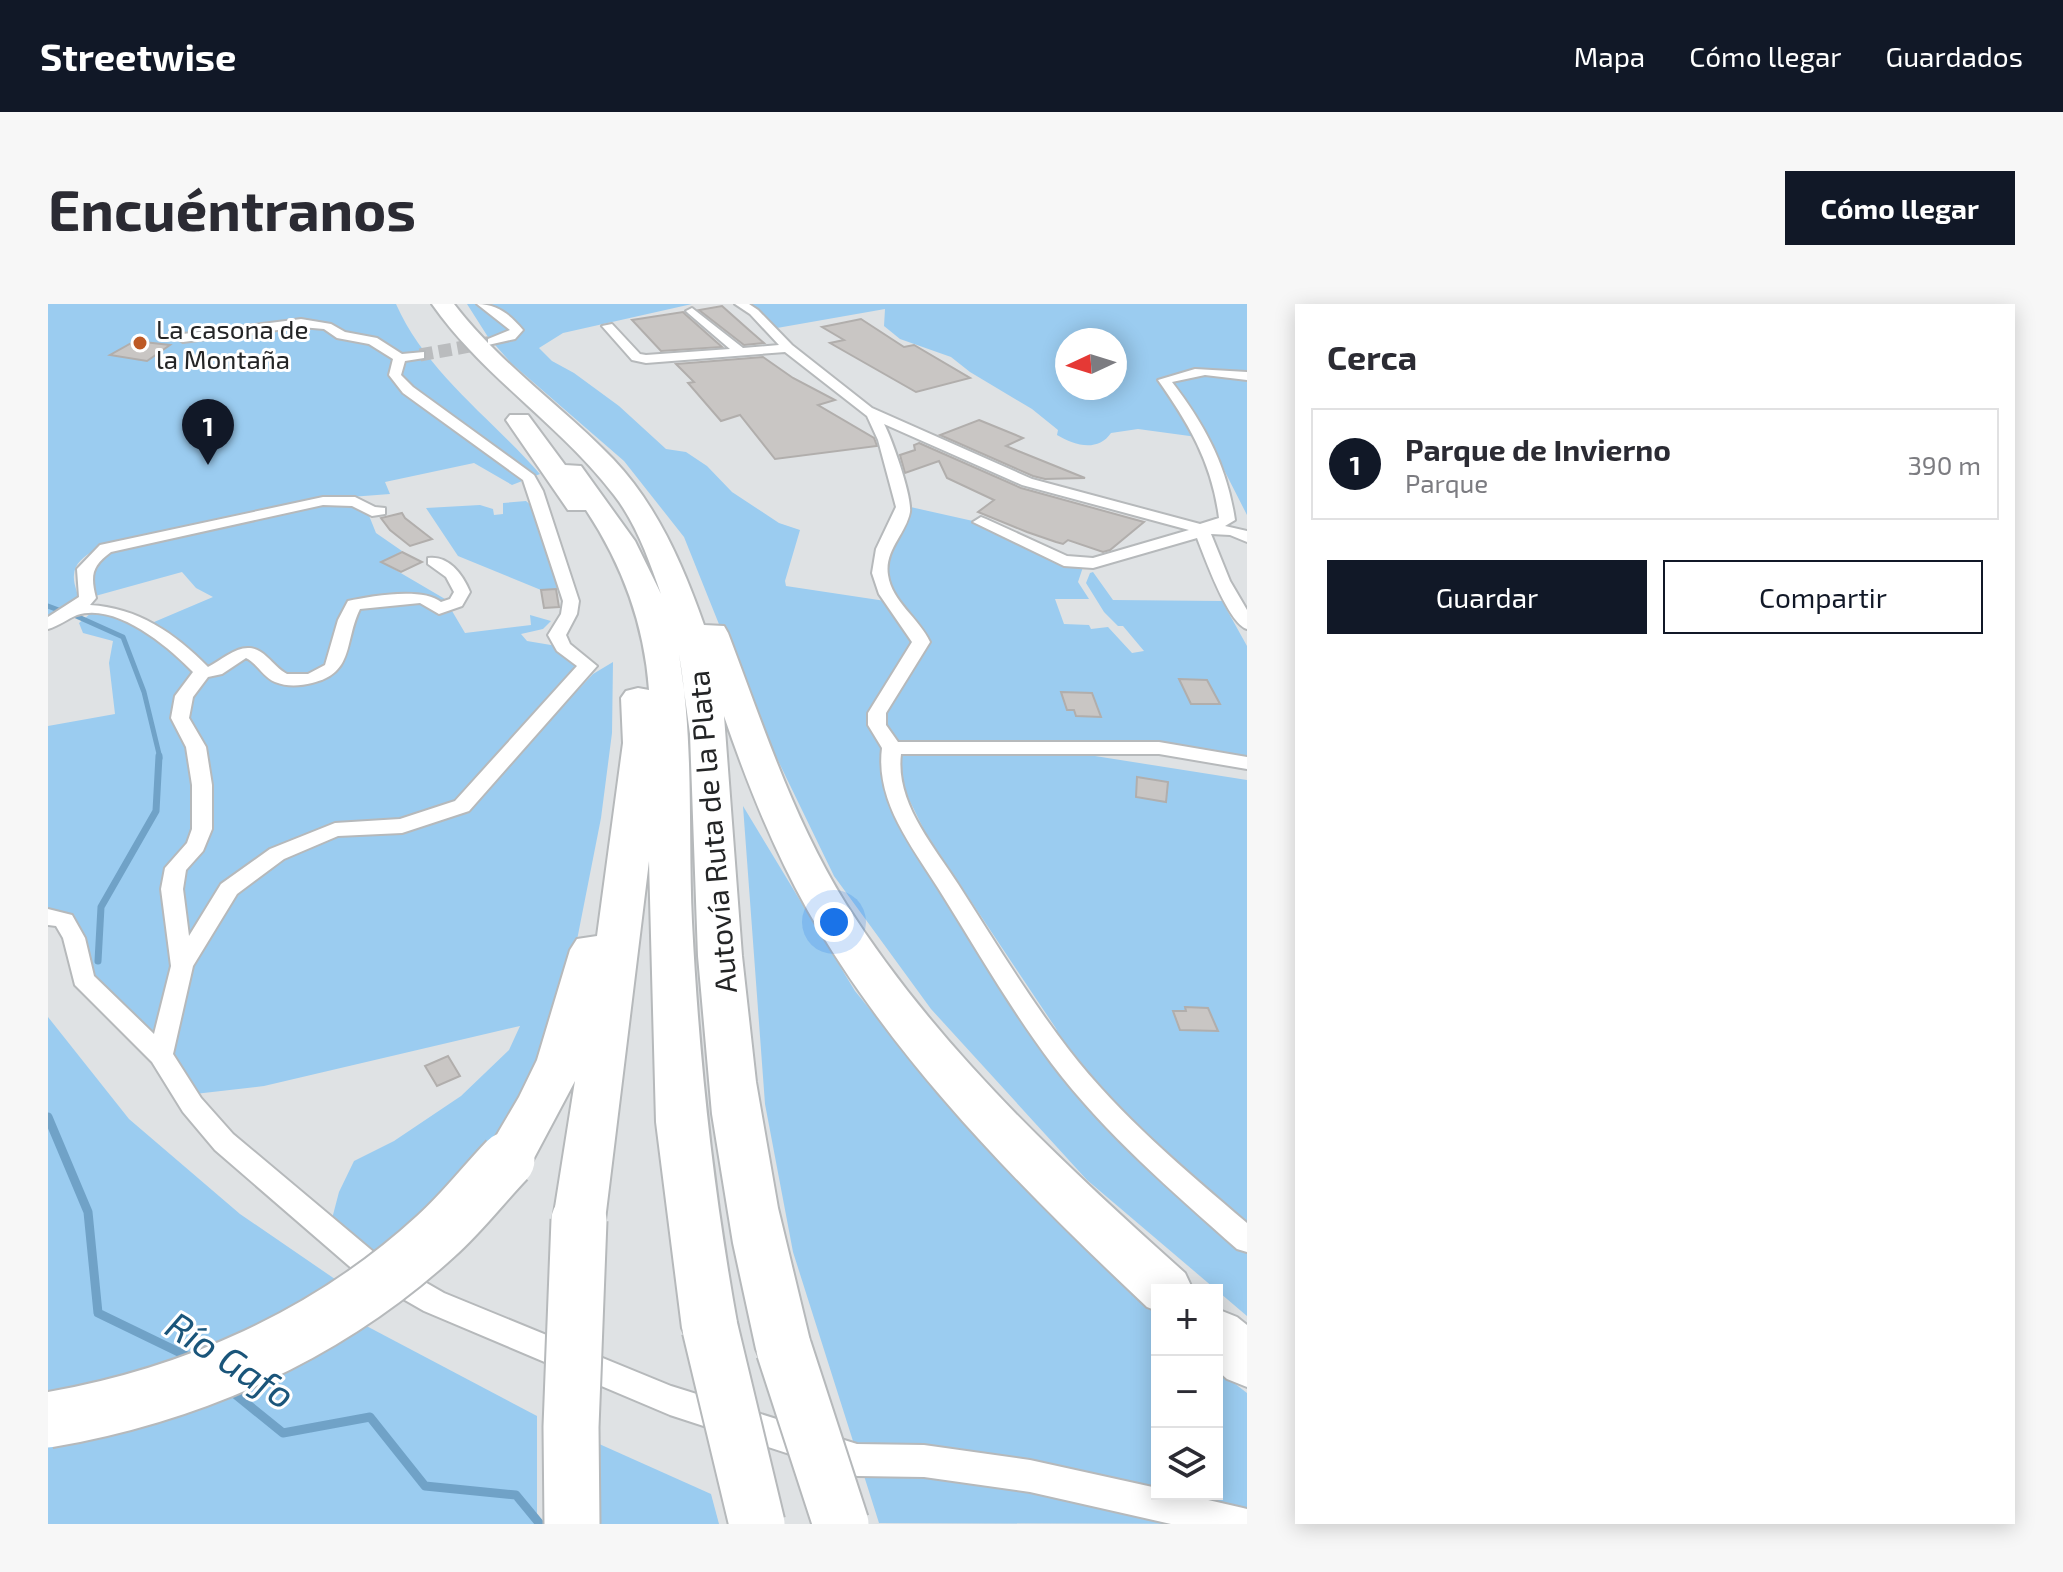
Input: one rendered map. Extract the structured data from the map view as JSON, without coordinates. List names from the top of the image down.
{
  "streets": {
    "highway": ["Autovía Ruta de la Plata"]
  },
  "water": ["Río Gafo"],
  "places": ["La casona de la Montaña"],
  "north": "left",
  "page": {
    "header": "Streetwise",
    "nav": ["Mapa", "Cómo llegar", "Guardados"],
    "buttons": [
      "Cómo llegar",
      ["Guardar", "Compartir"]
    ],
    "title": "Encuéntranos",
    "heading": "Cerca",
    "pins": "1",
    "list": [
      {
        "mark": "1",
        "name": "Parque de Invierno",
        "note": "Parque",
        "value": "390 m"
      }
    ],
    "map_buttons": ["+", "−"]
  }
}
